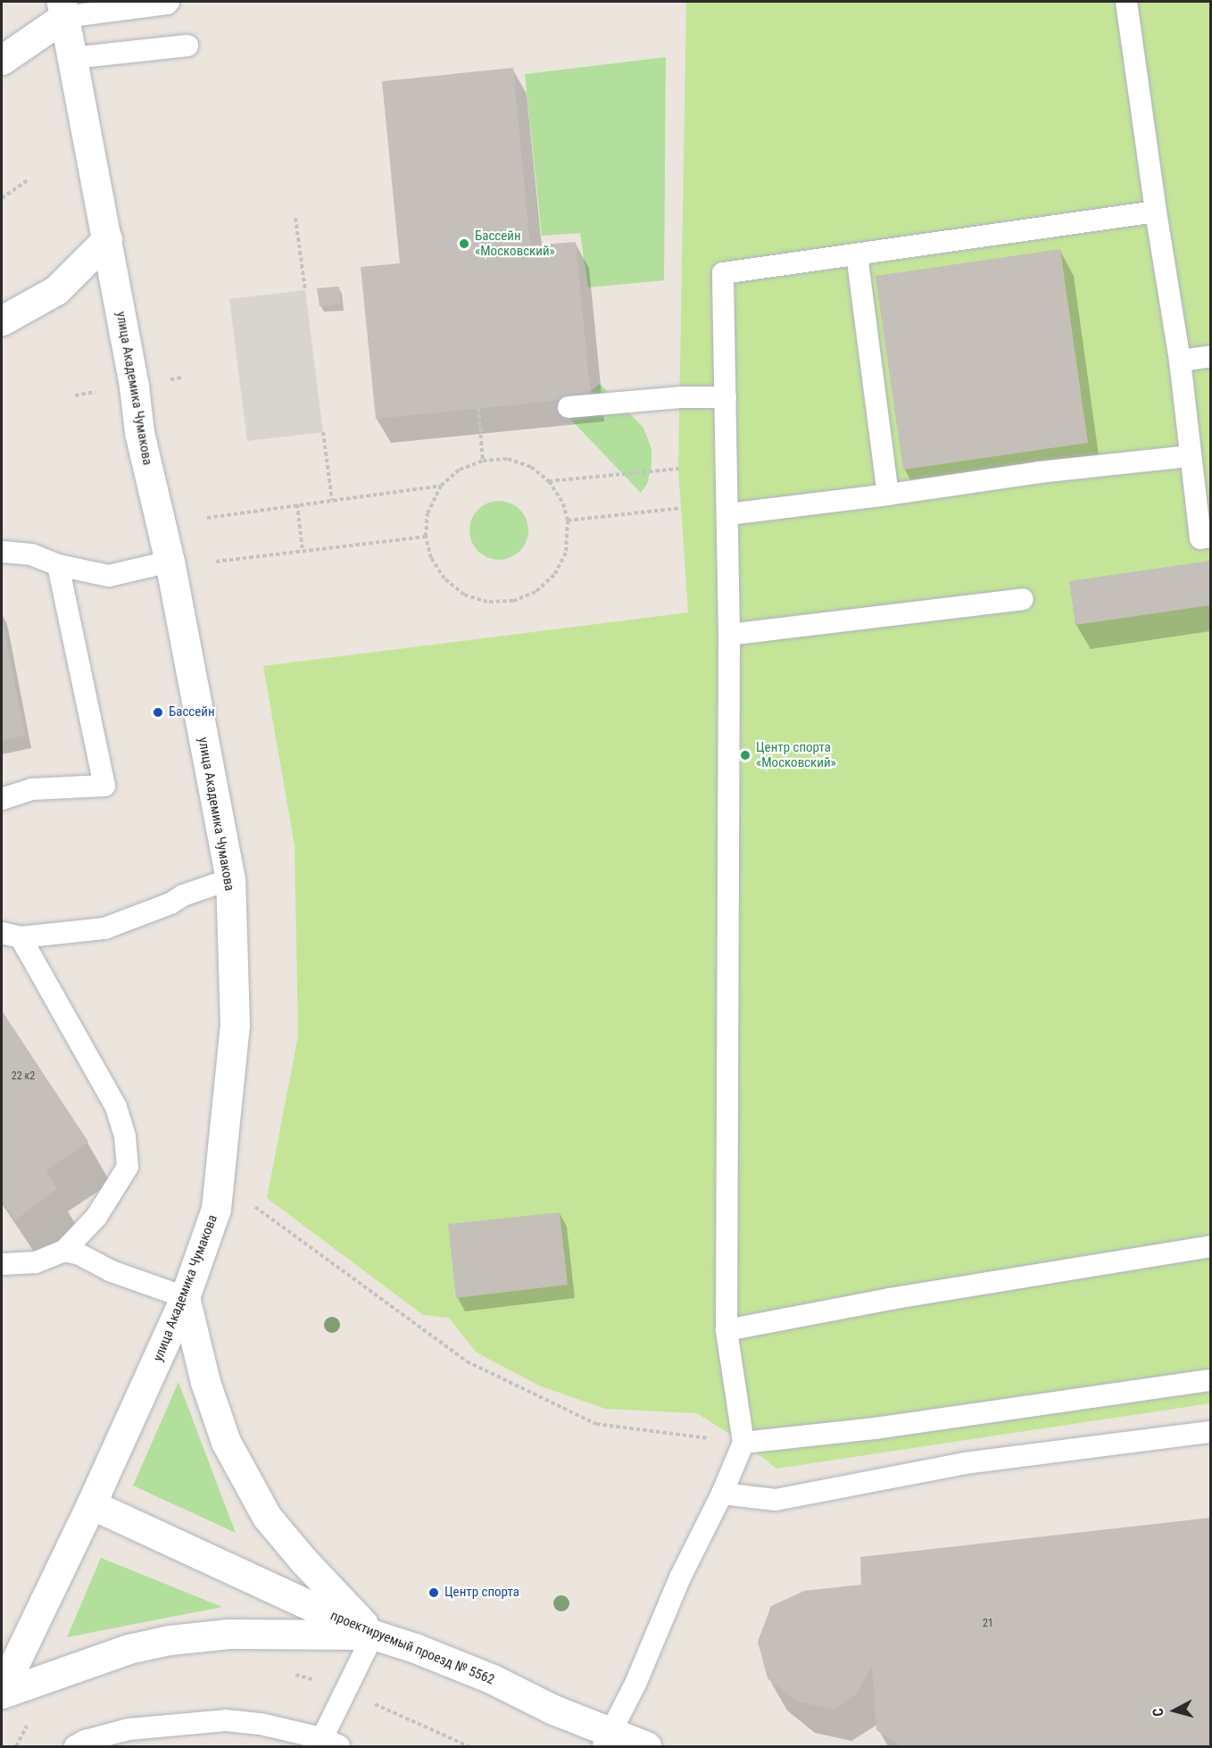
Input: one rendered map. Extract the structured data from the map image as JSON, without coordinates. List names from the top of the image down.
{
  "streets": {
    "street": ["улица Академика Чумакова", "проектируемый проезд № 5562"]
  },
  "crossings": [
    ["улица Академика Чумакова", "проектируемый проезд № 5562"]
  ],
  "places": [
    "Бассейн «Московский»",
    "Бассейн",
    "Центр спорта «Московский»",
    "Центр спорта"
  ],
  "house_numbers": ["22 к2", "21"],
  "north": "left"
}
